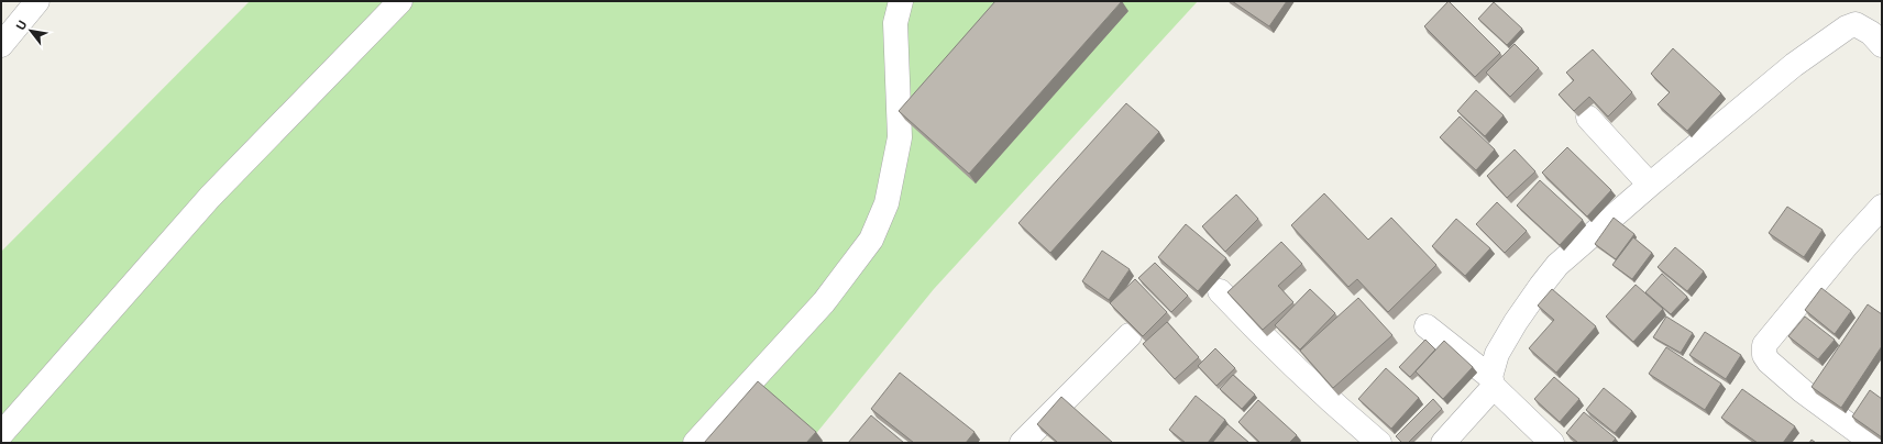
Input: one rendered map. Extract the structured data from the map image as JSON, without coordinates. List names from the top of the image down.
{
  "north": "top left"
}
